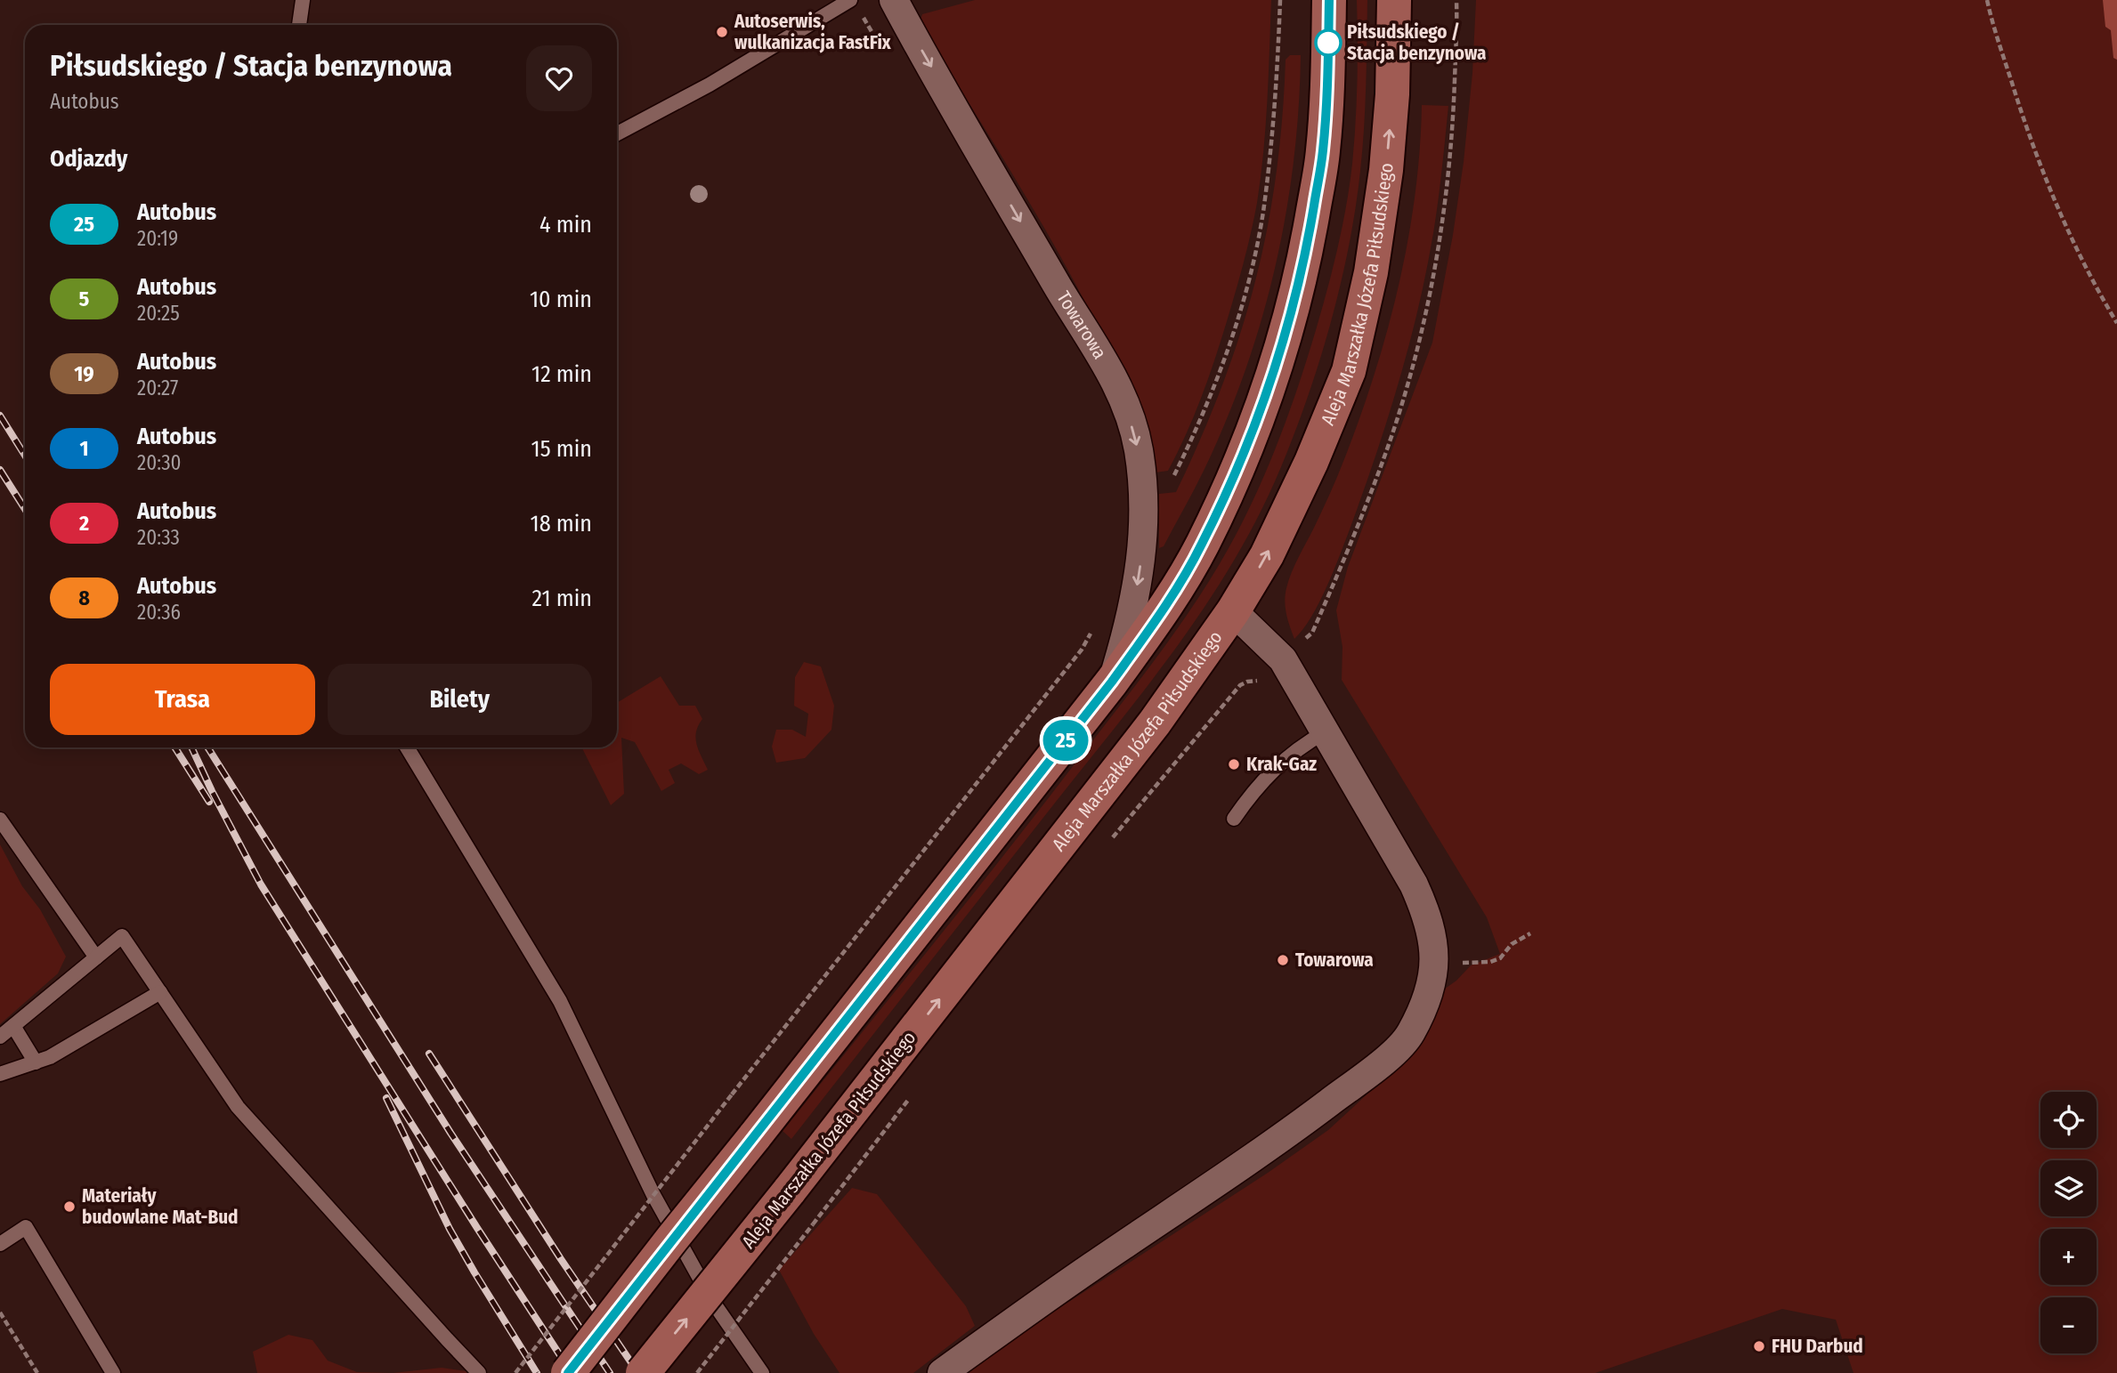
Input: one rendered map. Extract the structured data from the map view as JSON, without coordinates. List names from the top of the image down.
{
  "streets": {
    "street": ["Aleja Marszałka Józefa Piłsudskiego", "Towarowa"]
  },
  "one_way": ["Towarowa"],
  "places": [
    "Autoserwis, wulkanizacja FastFix",
    "Piłsudskiego / Stacja benzynowa",
    "Krak-Gaz",
    "Towarowa",
    "Materiały budowlane Mat-Bud",
    "FHU Darbud"
  ],
  "lines": ["bus line 25"],
  "page": {
    "on_map": "25",
    "heading": [
      ["Piłsudskiego / Stacja benzynowa", "Autobus"],
      "Odjazdy"
    ],
    "list": [
      {
        "mark": "25",
        "name": "Autobus",
        "note": "20:19",
        "value": "4 min"
      },
      {
        "mark": "5",
        "name": "Autobus",
        "note": "20:25",
        "value": "10 min"
      },
      {
        "mark": "19",
        "name": "Autobus",
        "note": "20:27",
        "value": "12 min"
      },
      {
        "mark": "1",
        "name": "Autobus",
        "note": "20:30",
        "value": "15 min"
      },
      {
        "mark": "2",
        "name": "Autobus",
        "note": "20:33",
        "value": "18 min"
      },
      {
        "mark": "8",
        "name": "Autobus",
        "note": "20:36",
        "value": "21 min"
      }
    ],
    "buttons": ["Trasa", "Bilety"],
    "map_buttons": ["+", "−"]
  }
}
